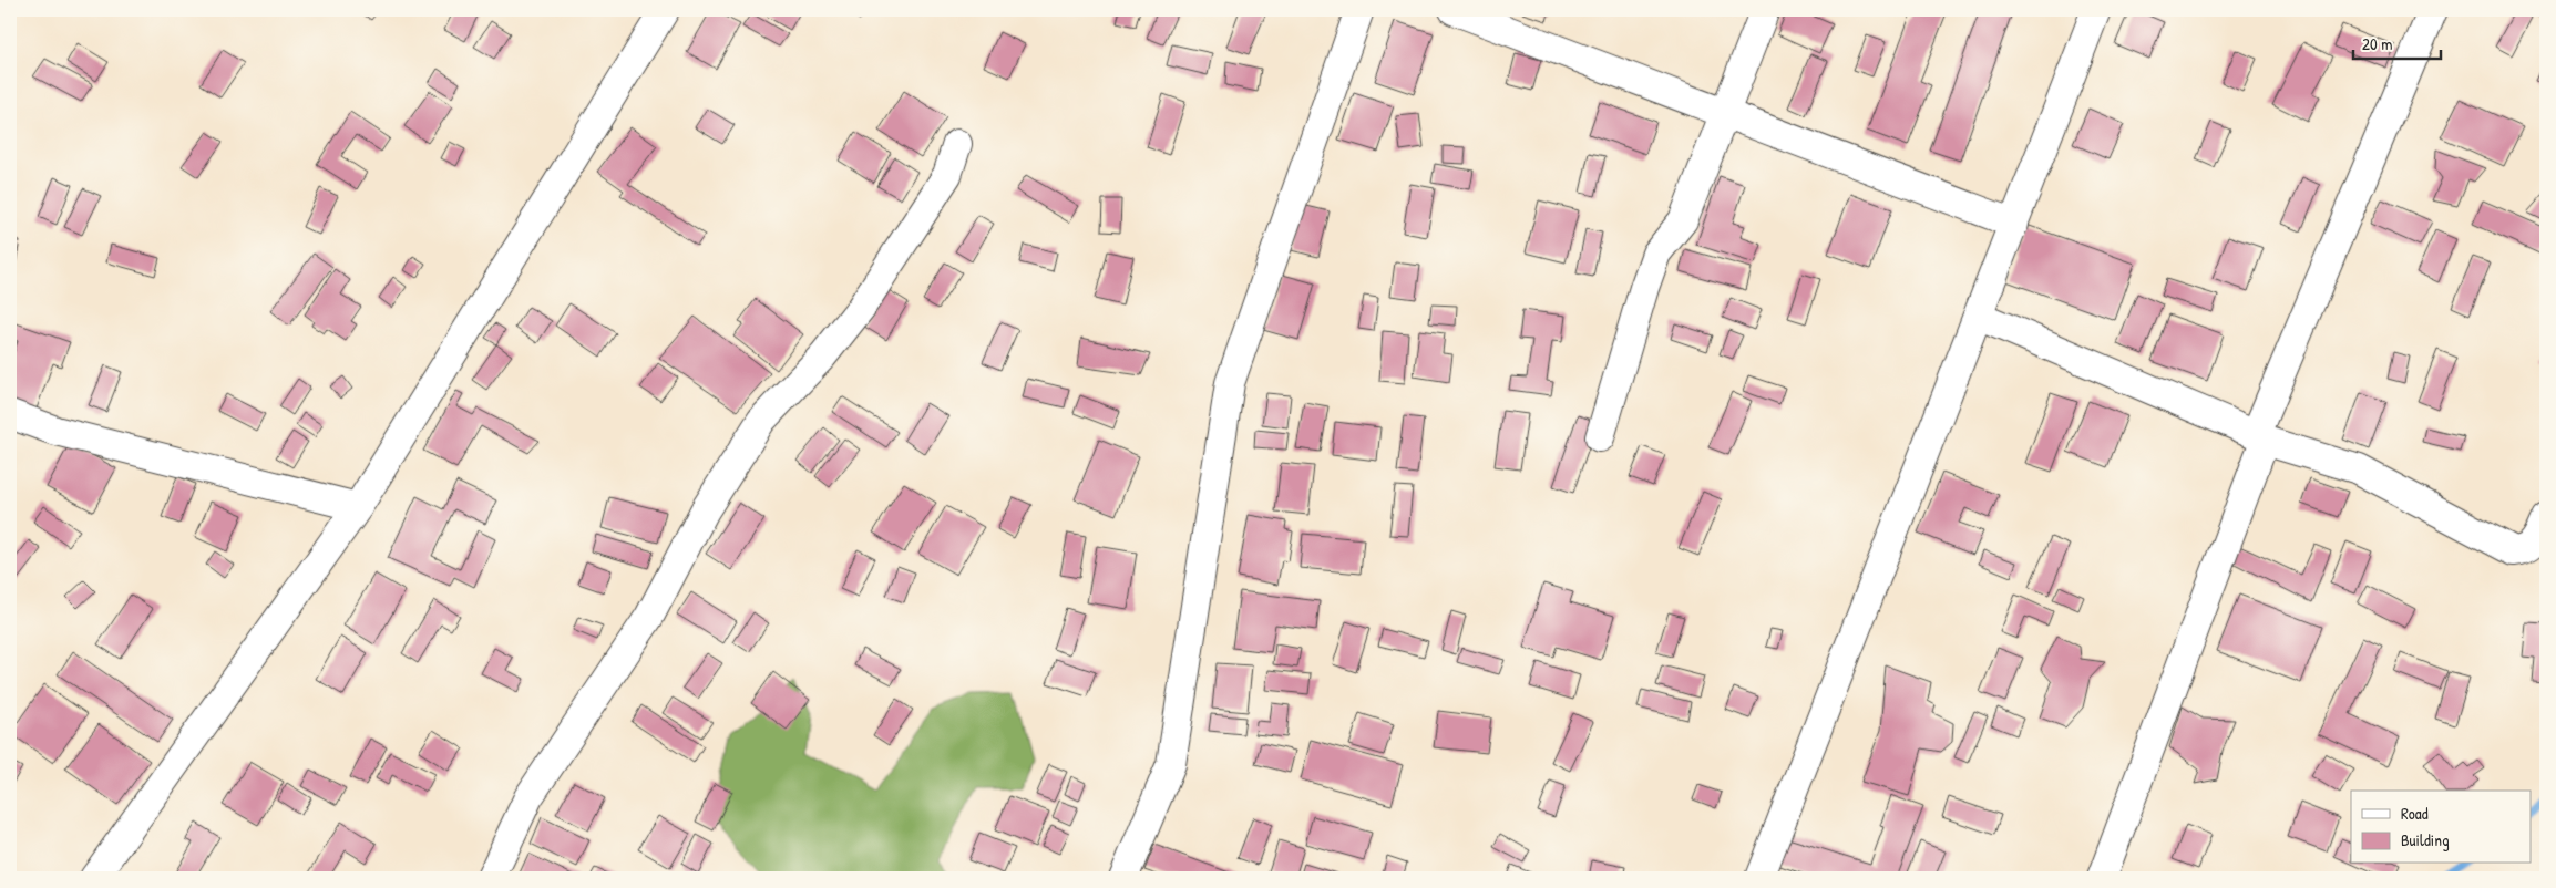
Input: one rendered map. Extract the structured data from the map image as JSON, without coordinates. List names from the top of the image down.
{
  "legend": ["Road", "Building"],
  "scale_bar": "20 m"
}
